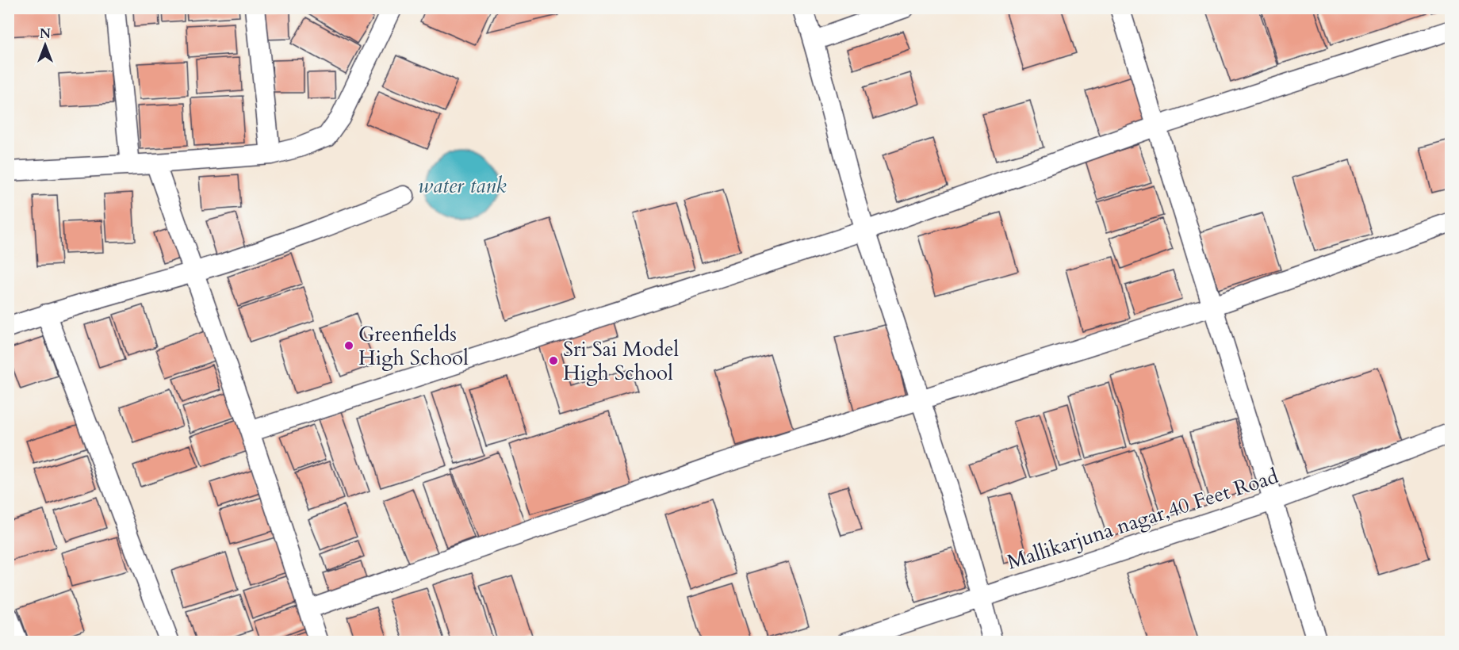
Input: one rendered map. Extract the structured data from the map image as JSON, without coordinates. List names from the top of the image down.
{
  "streets": {
    "street": ["Mallikarjuna nagar,40 Feet Road"]
  },
  "water": ["water tank"],
  "places": ["Greenfields High School", "Sri Sai Model High School"],
  "north": "top"
}
